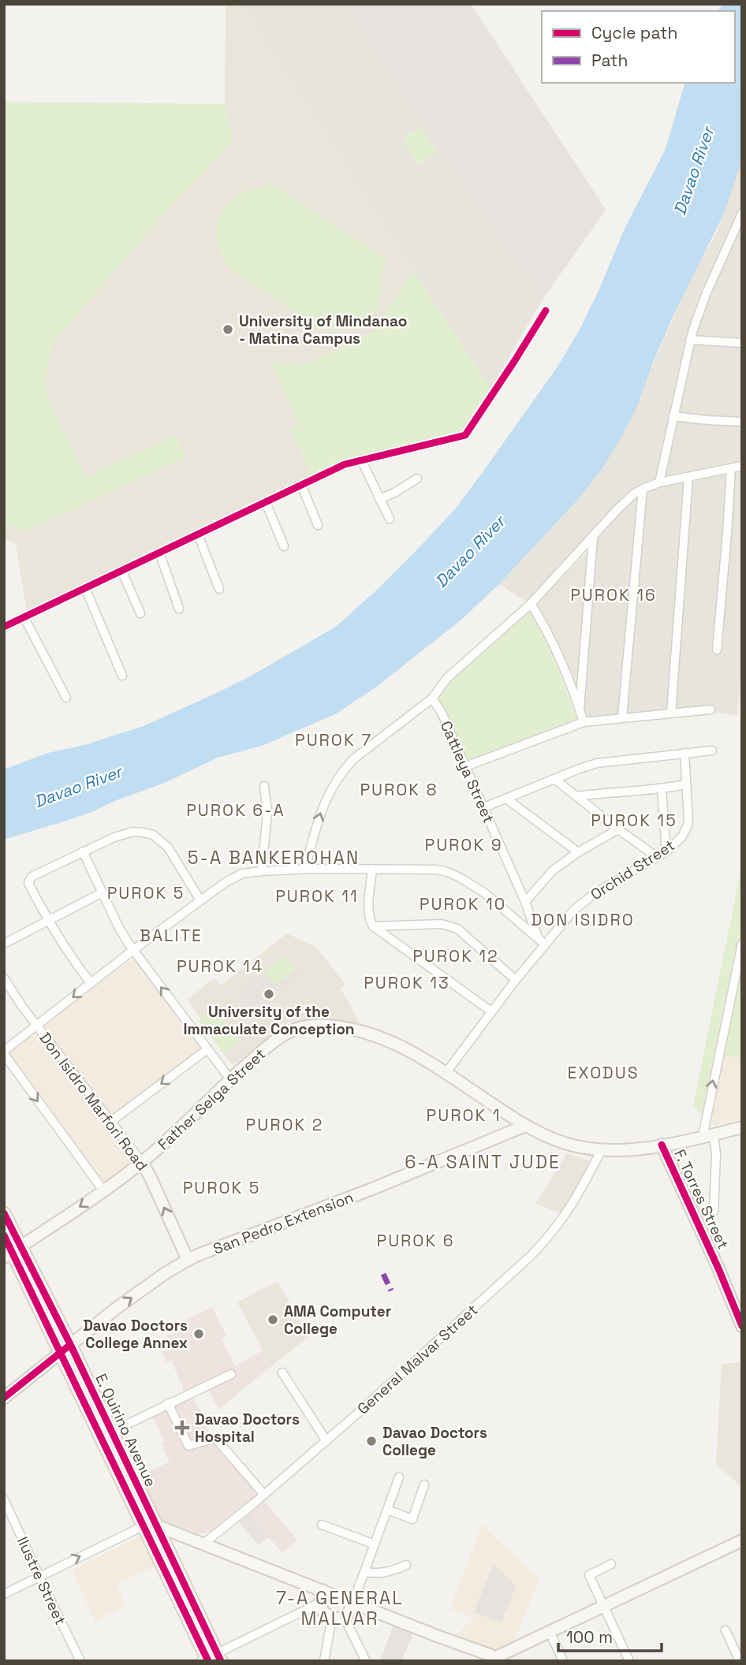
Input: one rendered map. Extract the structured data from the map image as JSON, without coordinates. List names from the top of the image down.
{
  "streets": {
    "main road": [
      "Father Selga Street",
      "Don Isidro Marfori Road",
      "F. Torres Street",
      "San Pedro Extension",
      "E. Quirino Avenue"
    ],
    "street": [
      "Cattleya Street",
      "Orchid Street",
      "General Malvar Street",
      "Ilustre Street"
    ]
  },
  "crossings": [
    ["Orchid Street", "Father Selga Street"],
    ["Father Selga Street", "Don Isidro Marfori Road"],
    ["Father Selga Street", "F. Torres Street"],
    ["Father Selga Street", "San Pedro Extension"],
    ["Father Selga Street", "General Malvar Street"],
    ["Father Selga Street", "E. Quirino Avenue"],
    ["Don Isidro Marfori Road", "San Pedro Extension"],
    ["San Pedro Extension", "E. Quirino Avenue"]
  ],
  "districts": [
    "PUROK 16",
    "PUROK 7",
    "PUROK 8",
    "PUROK 6-A",
    "PUROK 15",
    "PUROK 9",
    "5-A BANKEROHAN",
    "PUROK 5",
    "PUROK 11",
    "PUROK 10",
    "DON ISIDRO",
    "BALITE",
    "PUROK 12",
    "PUROK 14",
    "PUROK 13",
    "EXODUS",
    "PUROK 1",
    "PUROK 2",
    "6-A SAINT JUDE",
    "PUROK 5",
    "PUROK 6",
    "7-A GENERAL MALVAR"
  ],
  "water": ["Davao River"],
  "places": {
    "other": [
      "University of Mindanao - Matina Campus",
      "University of the Immaculate Conception",
      "AMA Computer College",
      "Davao Doctors College Annex",
      "Davao Doctors College"
    ],
    "health": ["Davao Doctors Hospital"]
  },
  "legend": ["Cycle path", "Path"],
  "scale_bar": "100 m"
}
